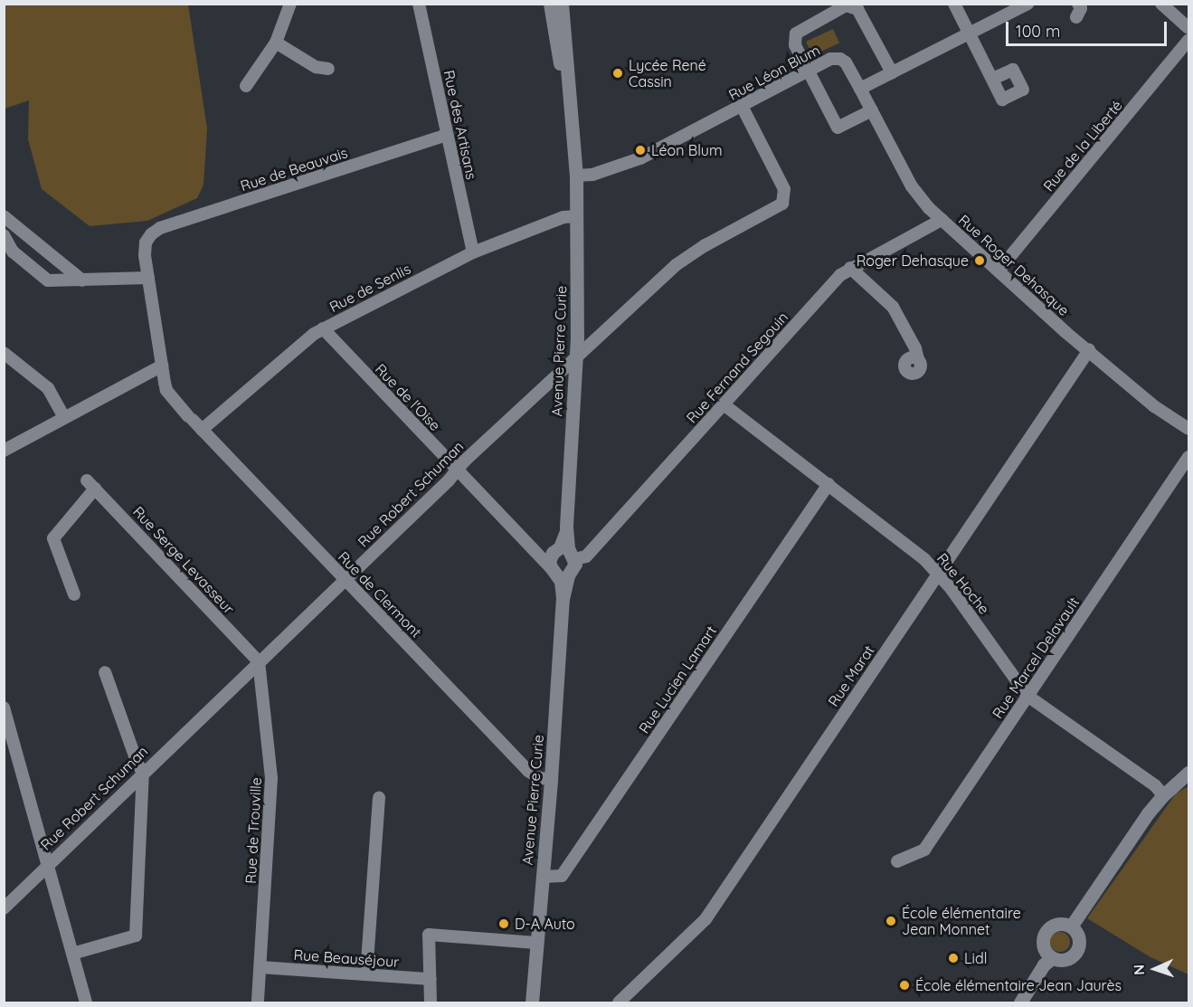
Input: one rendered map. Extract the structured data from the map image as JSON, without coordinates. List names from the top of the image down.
{
  "streets": {
    "main road": ["Avenue Pierre Curie"],
    "street": [
      "Rue Léon Blum",
      "Rue des Artisans",
      "Rue de la Liberté",
      "Rue de Beauvais",
      "Rue Roger Dehasque",
      "Rue de Senlis",
      "Rue Fernand Segouin",
      "Rue de l'Oise",
      "Rue Robert Schuman",
      "Rue Serge Levasseur",
      "Rue Hoche",
      "Rue de Clermont",
      "Rue Marcel Delavault",
      "Rue Marat",
      "Rue Lucien Lamart",
      "Rue de Trouville",
      "Rue Beauséjour"
    ]
  },
  "crossings": [
    ["Rue Léon Blum", "Rue Roger Dehasque"],
    ["Rue Léon Blum", "Avenue Pierre Curie"],
    ["Rue Léon Blum", "Rue Robert Schuman"],
    ["Rue des Artisans", "Rue de Beauvais"],
    ["Rue des Artisans", "Rue de Senlis"],
    ["Rue de la Liberté", "Rue Roger Dehasque"],
    ["Rue de Beauvais", "Rue de Clermont"],
    ["Rue Roger Dehasque", "Rue Fernand Segouin"],
    ["Rue Roger Dehasque", "Rue Marat"],
    ["Rue de Senlis", "Avenue Pierre Curie"],
    ["Rue de Senlis", "Rue de l'Oise"],
    ["Rue de Senlis", "Rue de Clermont"],
    ["Avenue Pierre Curie", "Rue Fernand Segouin"],
    ["Avenue Pierre Curie", "Rue de l'Oise"],
    ["Avenue Pierre Curie", "Rue Robert Schuman"],
    ["Avenue Pierre Curie", "Rue de Clermont"],
    ["Avenue Pierre Curie", "Rue Lucien Lamart"],
    ["Rue Fernand Segouin", "Rue de l'Oise"],
    ["Rue Fernand Segouin", "Rue Hoche"],
    ["Rue de l'Oise", "Rue Robert Schuman"],
    ["Rue Robert Schuman", "Rue Serge Levasseur"],
    ["Rue Robert Schuman", "Rue de Clermont"],
    ["Rue Robert Schuman", "Rue de Trouville"],
    ["Rue Serge Levasseur", "Rue de Trouville"],
    ["Rue Hoche", "Rue Marcel Delavault"],
    ["Rue Hoche", "Rue Marat"],
    ["Rue Hoche", "Rue Lucien Lamart"],
    ["Rue de Trouville", "Rue Beauséjour"]
  ],
  "places": [
    "Lycée René Cassin",
    "Léon Blum",
    "Roger Dehasque",
    "École élémentaire Jean Monnet",
    "D-A Auto",
    "Lidl",
    "École élémentaire Jean Jaurès"
  ],
  "scale_bar": "100 m",
  "north": "left"
}
